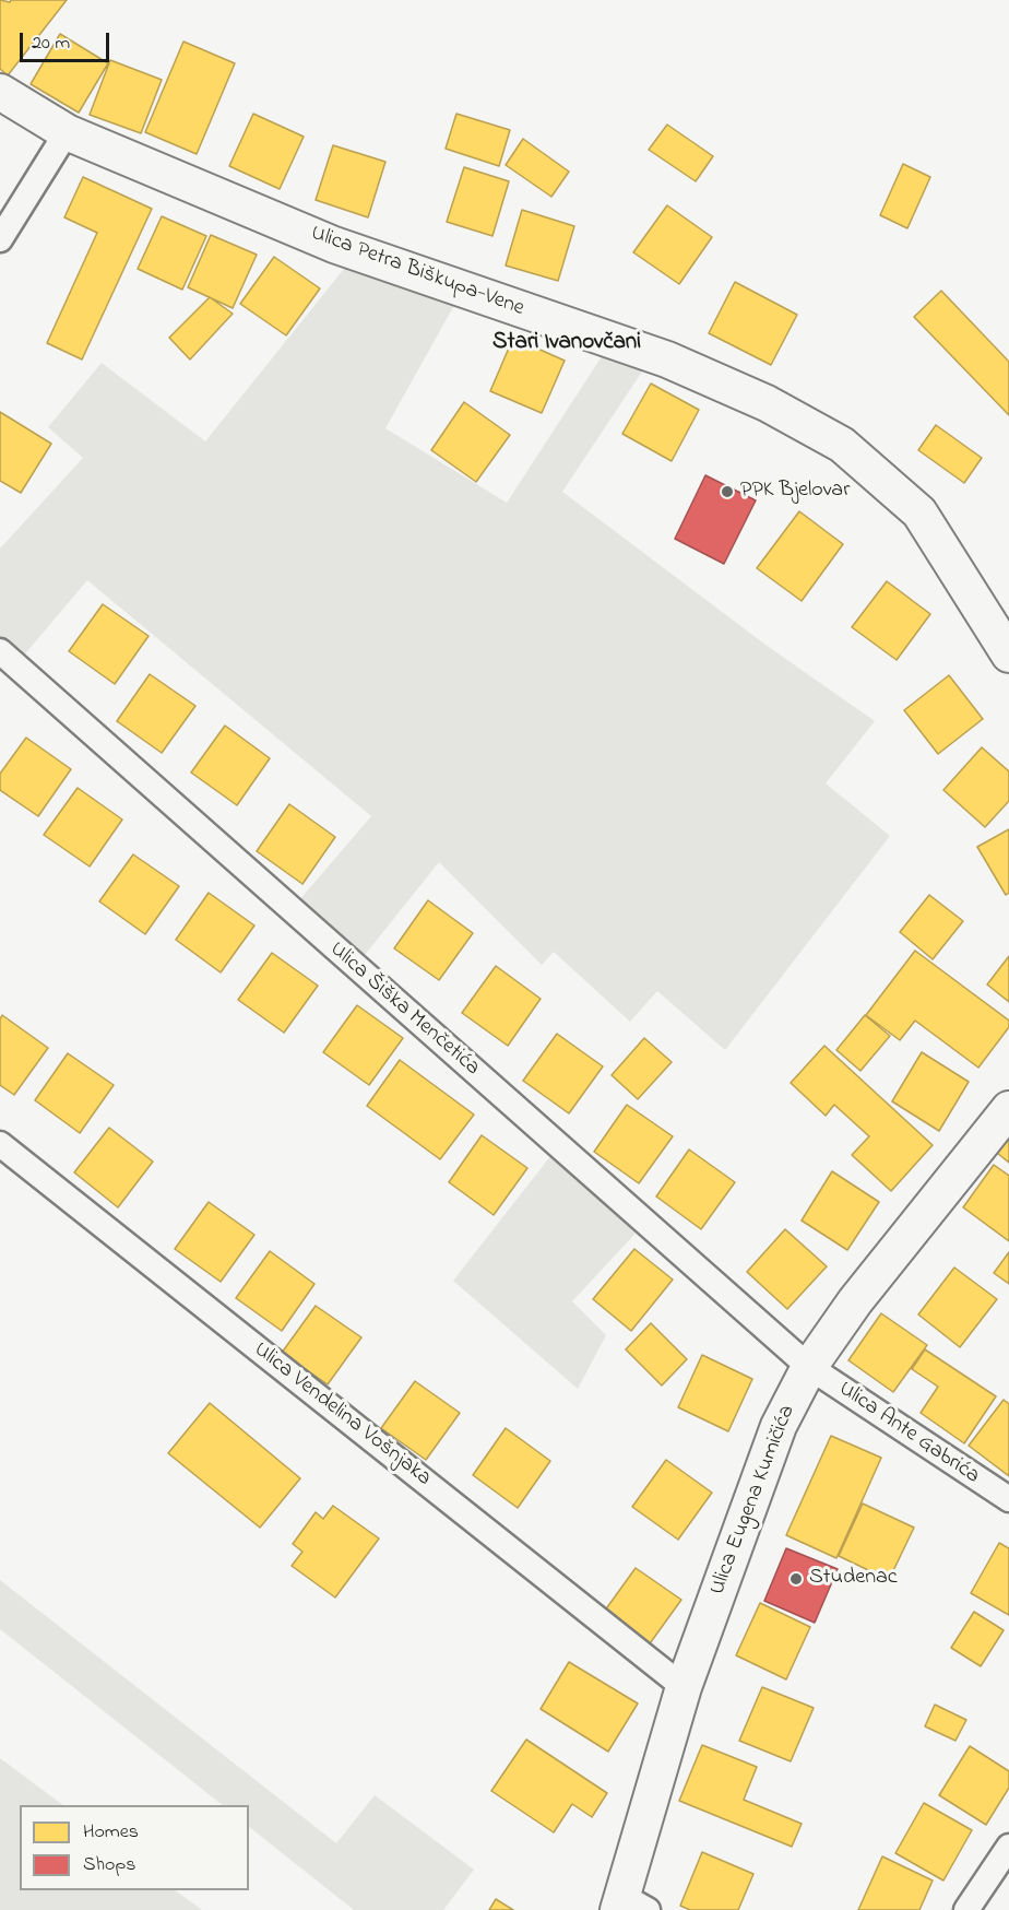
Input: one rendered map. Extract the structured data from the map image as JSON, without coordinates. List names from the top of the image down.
{
  "streets": {
    "main road": ["Ulica Petra Biškupa-Vene", "Ulica Eugena Kumičića"],
    "street": ["Ulica Šiška Menčetića", "Ulica Vendelina Vošnjaka", "Ulica Ante Gabrića"]
  },
  "crossings": [
    ["Ulica Šiška Menčetića", "Ulica Ante Gabrića"],
    ["Ulica Šiška Menčetića", "Ulica Eugena Kumičića"],
    ["Ulica Vendelina Vošnjaka", "Ulica Eugena Kumičića"],
    ["Ulica Ante Gabrića", "Ulica Eugena Kumičića"]
  ],
  "districts": ["Stari Ivanovčani"],
  "places": ["PPK Bjelovar", "Studenac"],
  "legend": ["Homes", "Shops"],
  "scale_bar": "20 m"
}
